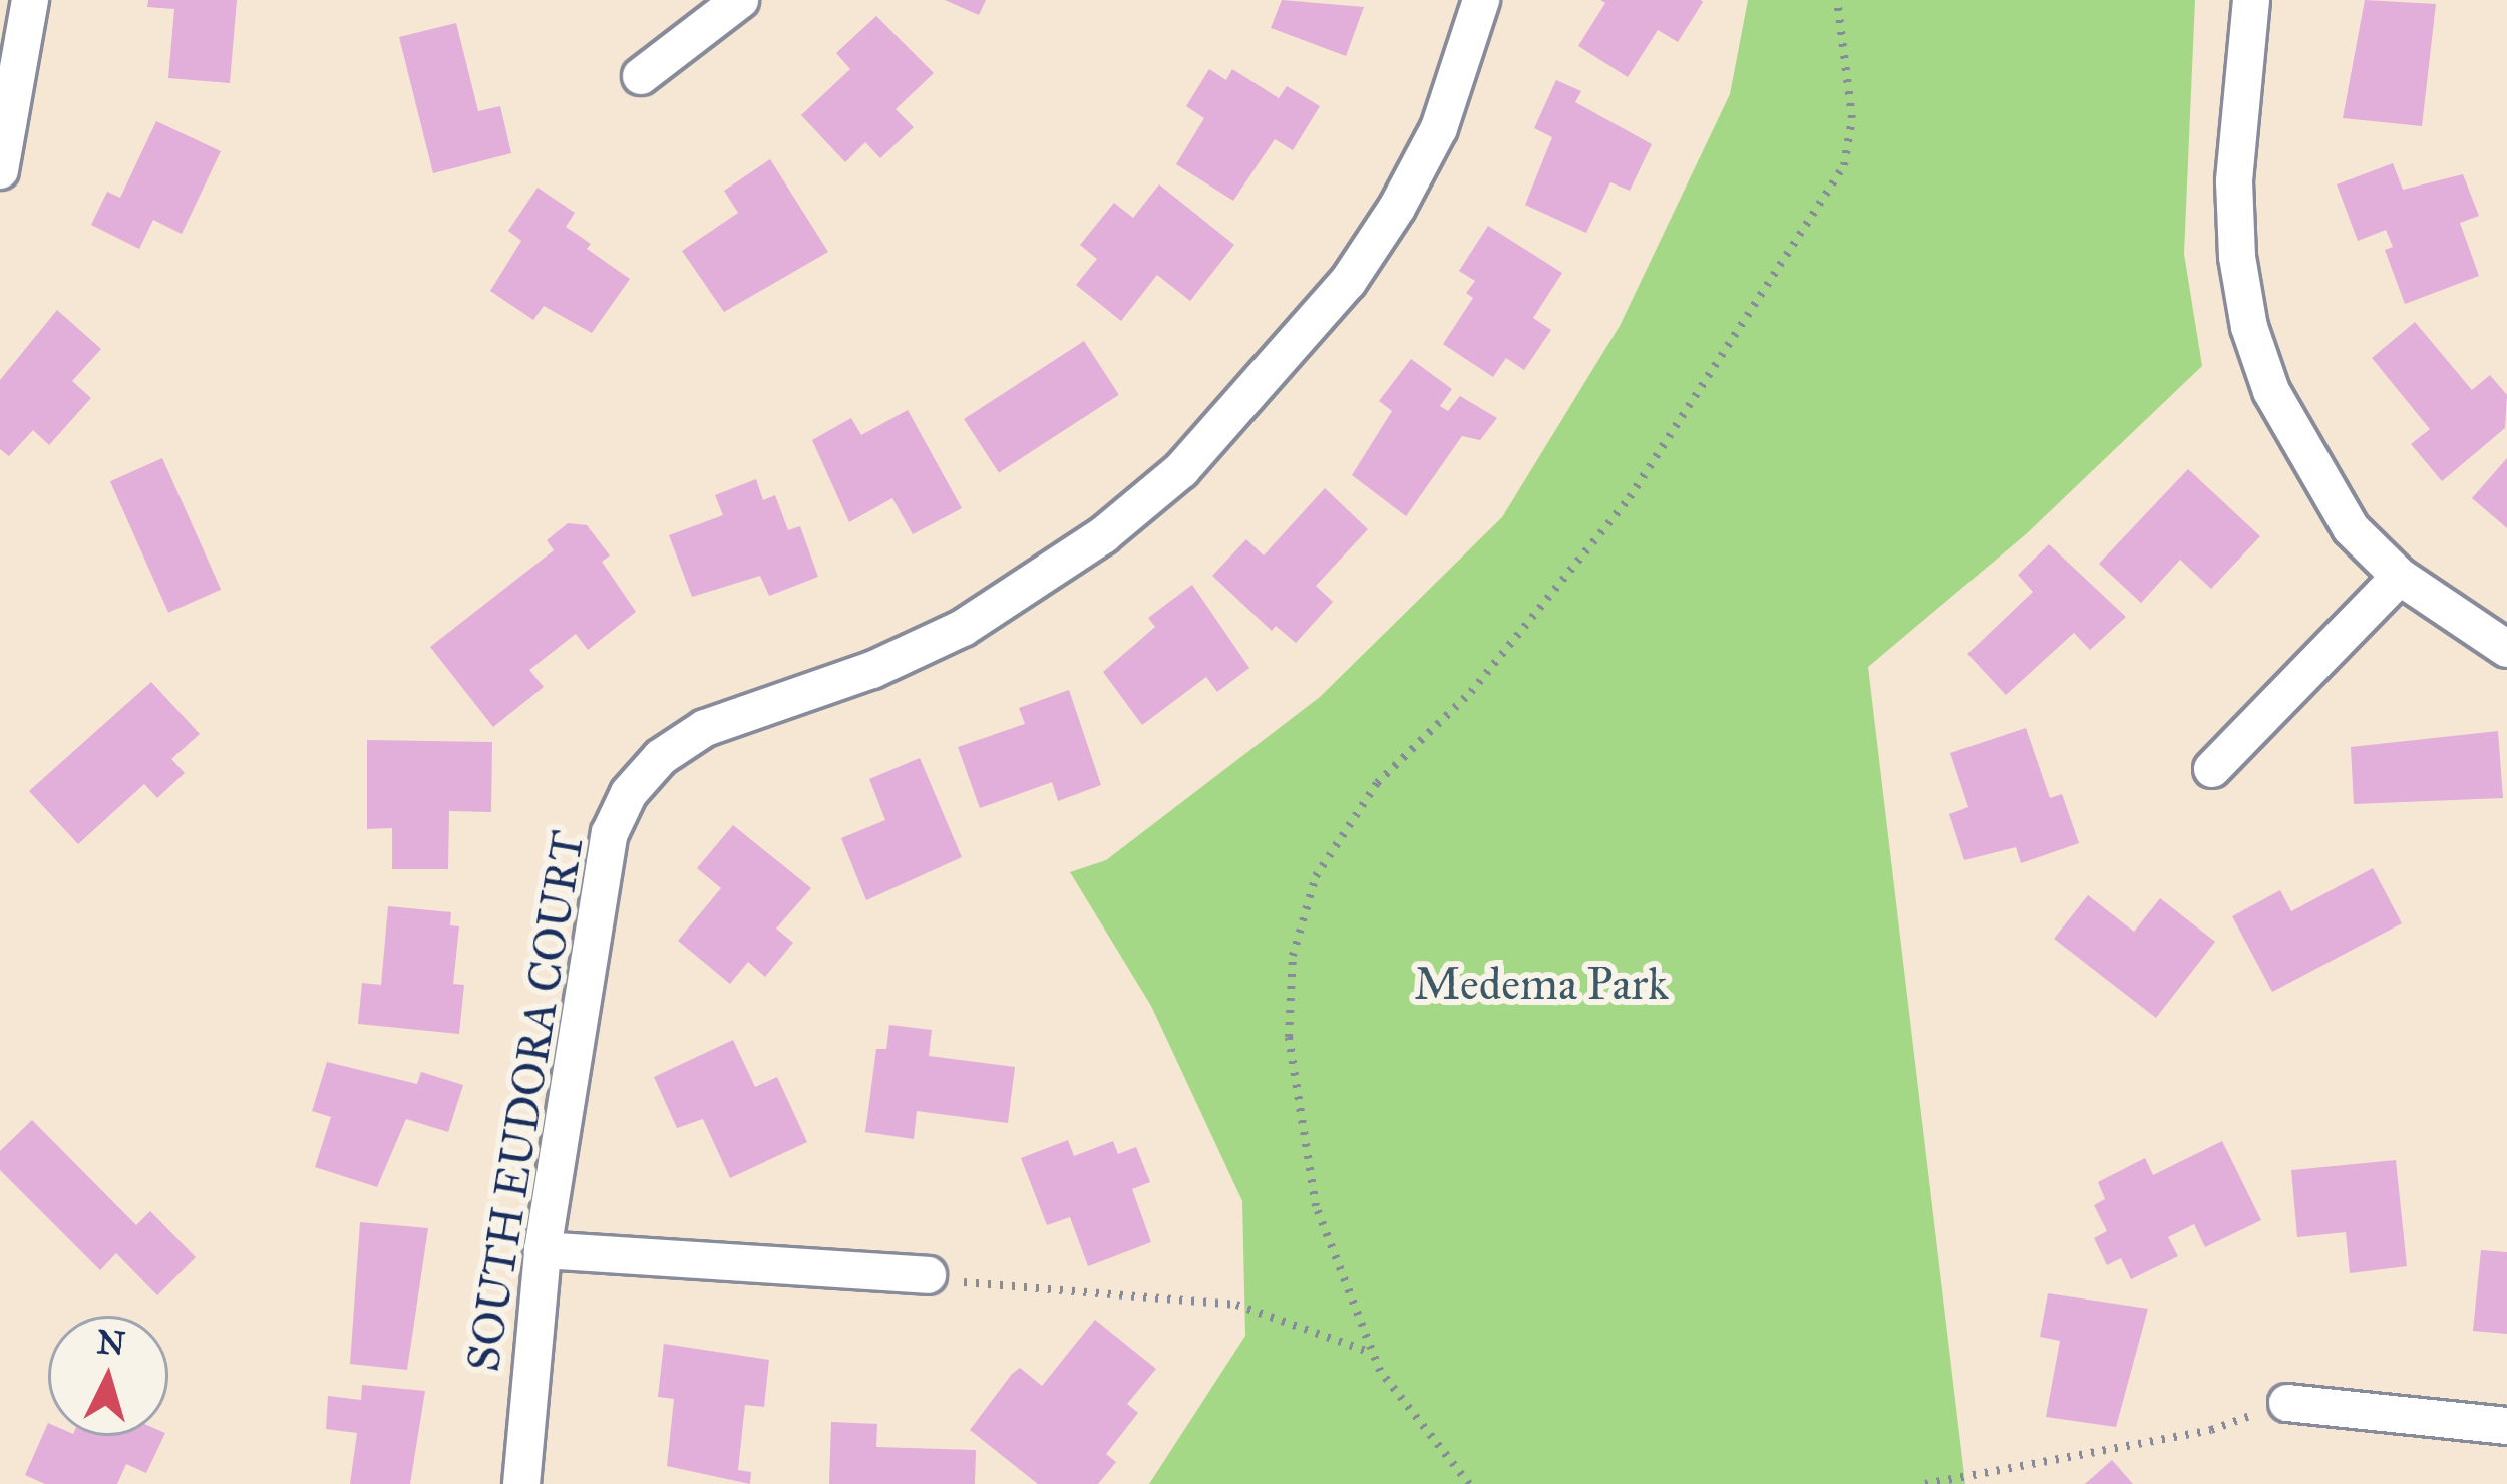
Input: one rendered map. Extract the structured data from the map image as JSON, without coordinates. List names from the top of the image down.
{
  "streets": {
    "street": ["SOUTH EUDORA COURT"]
  },
  "parks": ["Medema Park"],
  "north": "top"
}
